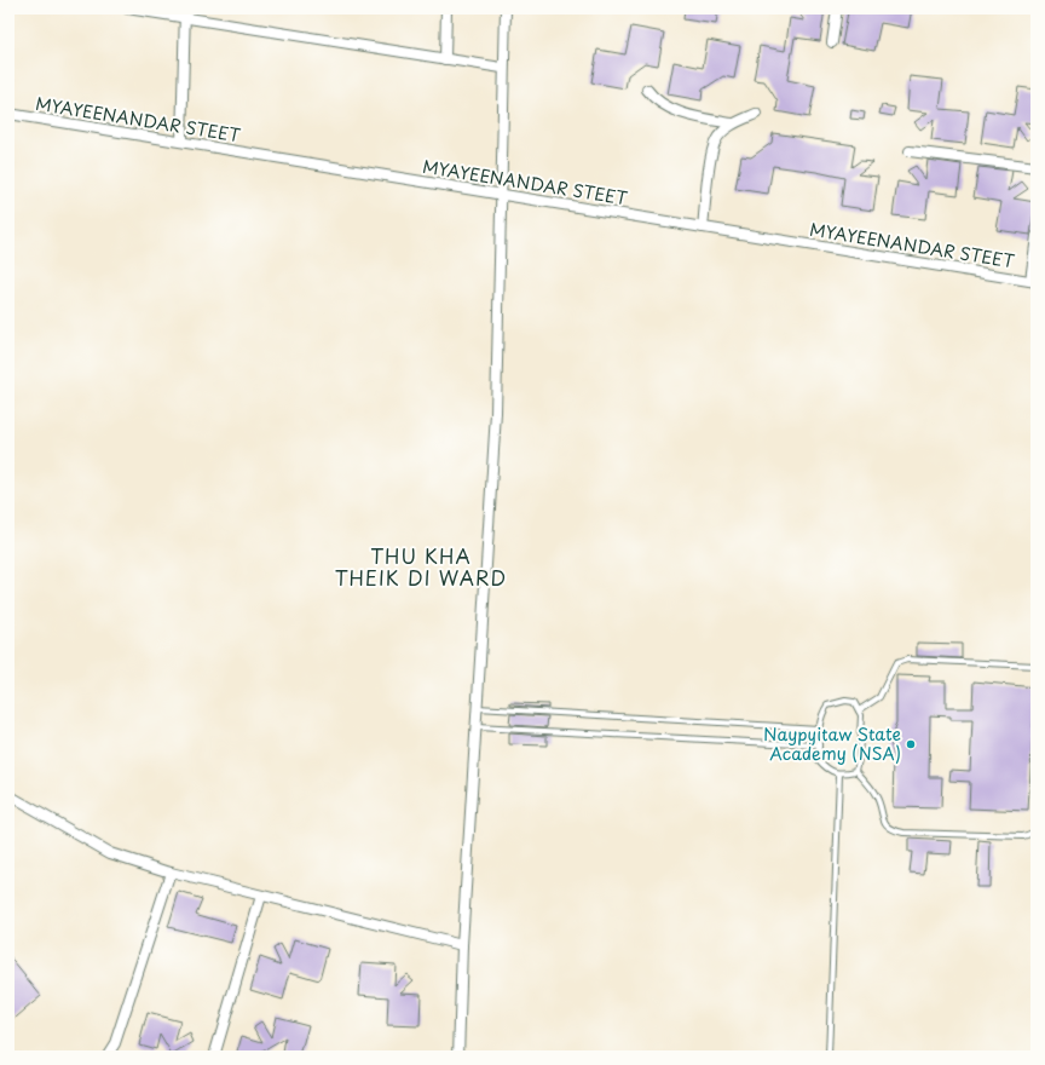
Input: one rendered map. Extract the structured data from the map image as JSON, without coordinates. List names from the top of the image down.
{
  "streets": {
    "street": ["MYAYEENANDAR STEET"]
  },
  "districts": ["THU KHA THEIK DI WARD"],
  "places": ["Naypyitaw State Academy (NSA)"]
}
